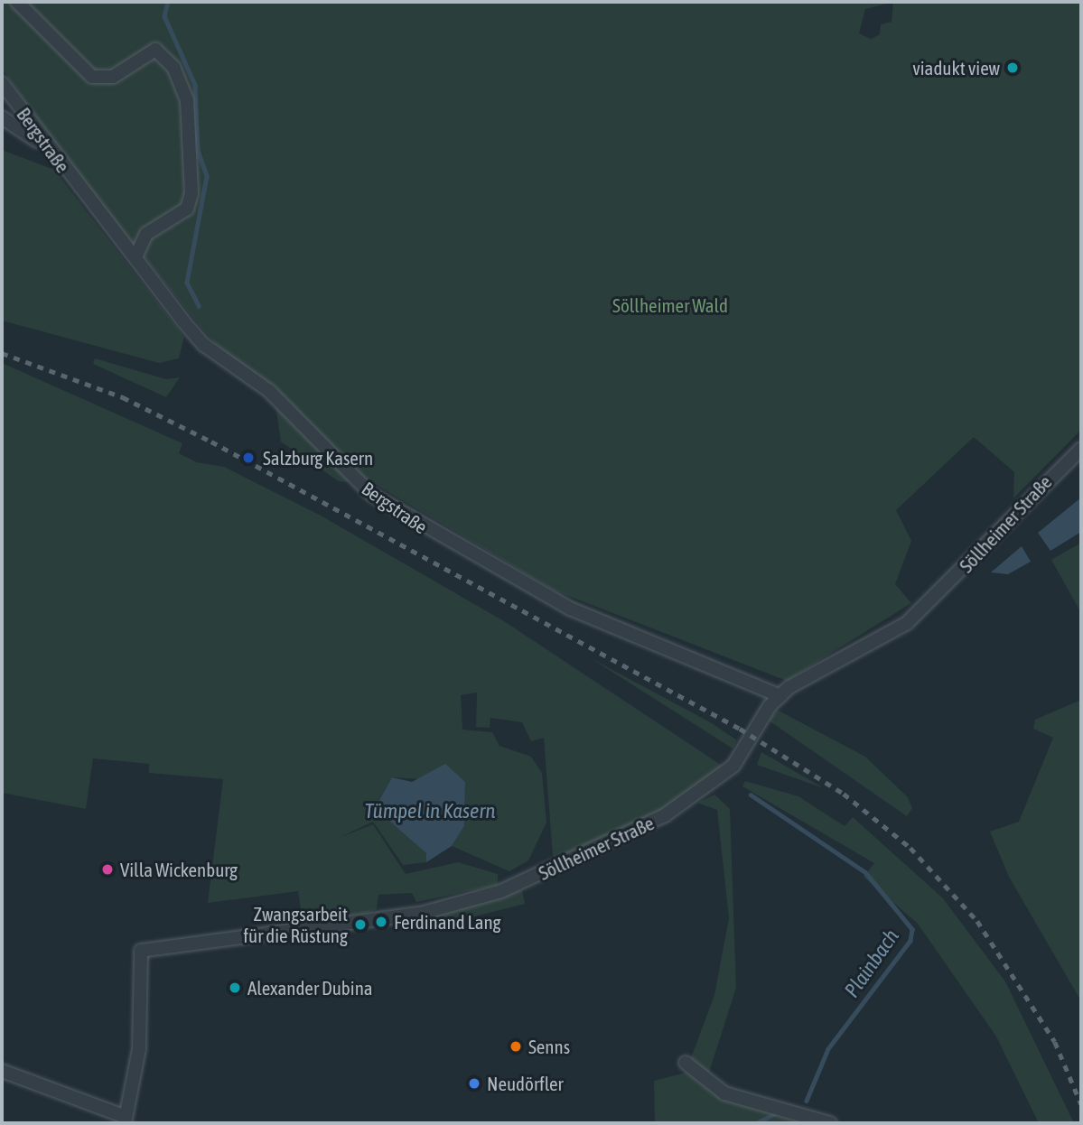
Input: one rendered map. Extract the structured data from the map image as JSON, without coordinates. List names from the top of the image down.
{
  "streets": {
    "street": ["Bergstraße", "Söllheimer Straße"]
  },
  "crossings": [
    ["Bergstraße", "Söllheimer Straße"]
  ],
  "water": ["Tümpel in Kasern", "Plainbach"],
  "parks": ["Söllheimer Wald"],
  "places": [
    "viadukt view",
    "Salzburg Kasern",
    "Villa Wickenburg",
    "Ferdinand Lang",
    "Zwangsarbeit für die Rüstung",
    "Alexander Dubina",
    "Senns",
    "Neudörfler"
  ]
}
